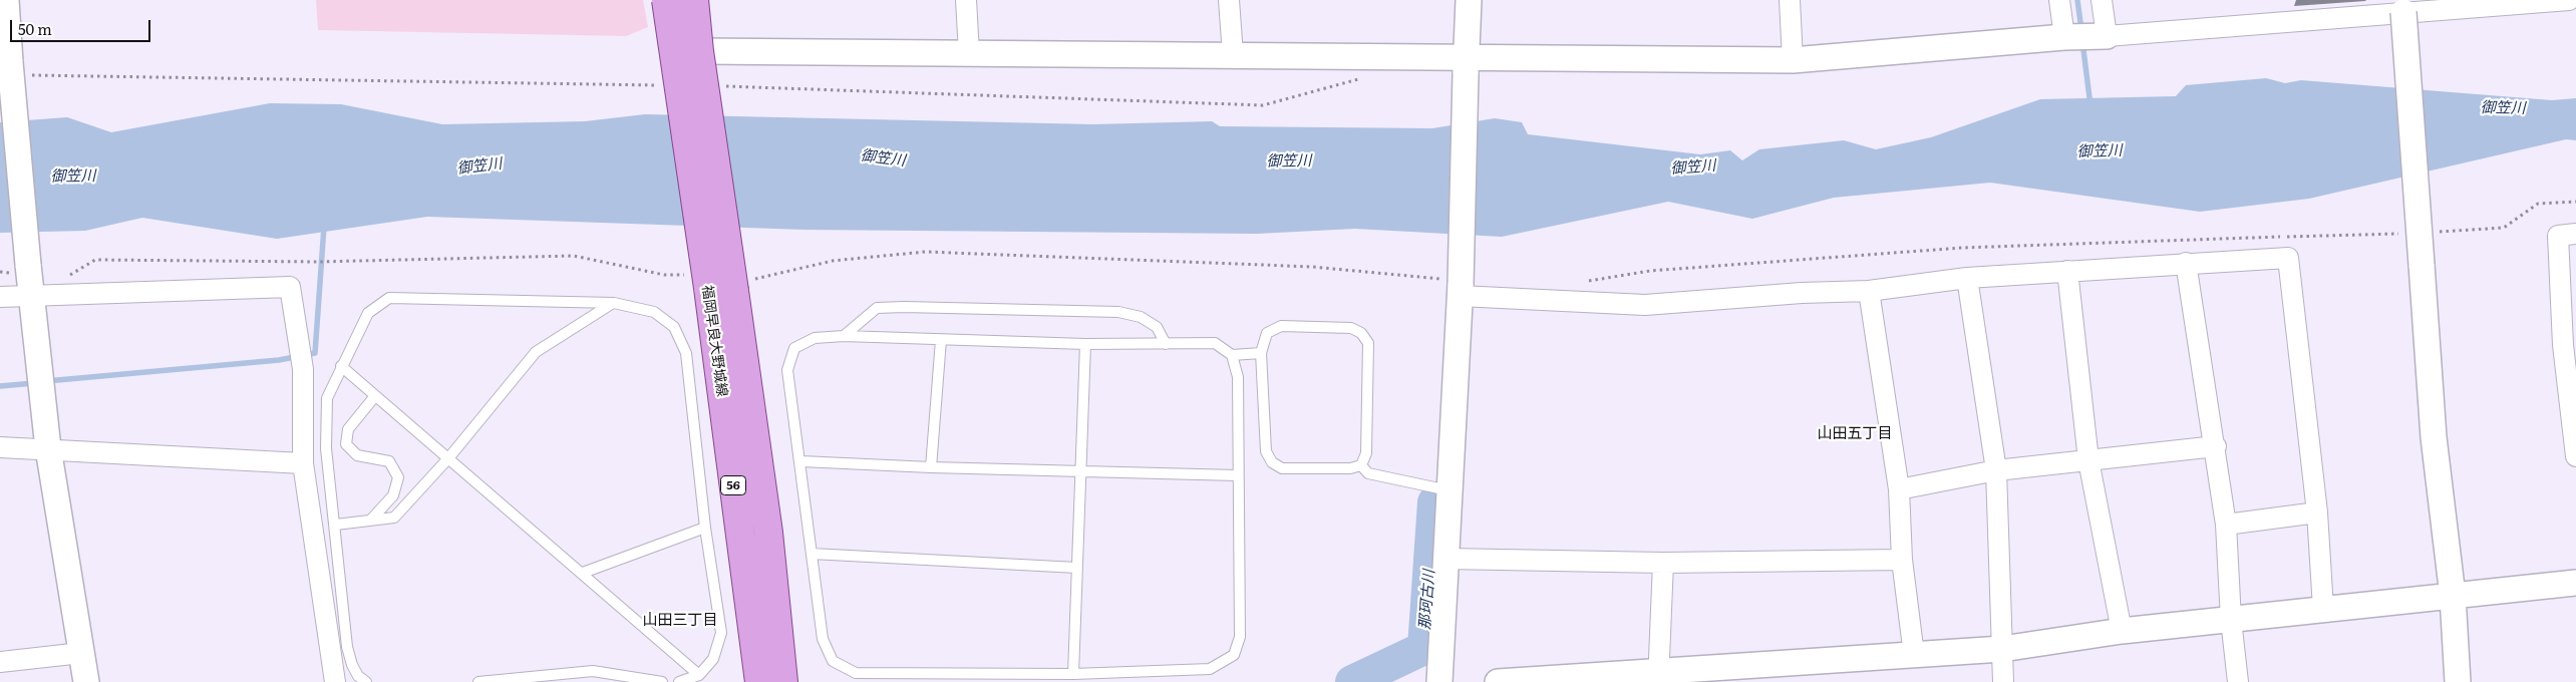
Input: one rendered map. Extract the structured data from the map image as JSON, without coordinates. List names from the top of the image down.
{
  "streets": {
    "main road": ["福岡早良大野城線", "56"]
  },
  "districts": ["山田五丁目", "山田三丁目"],
  "water": ["御笠川", "那珂古川"],
  "scale_bar": "50 m"
}
